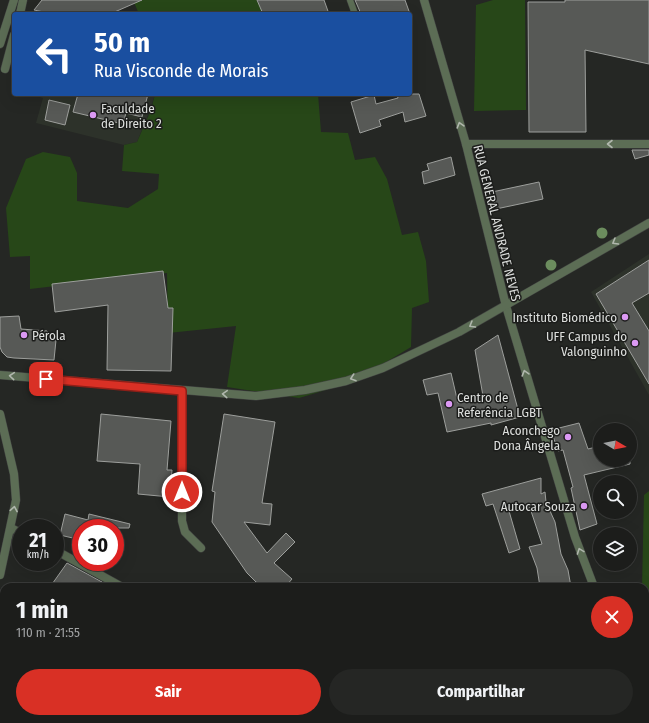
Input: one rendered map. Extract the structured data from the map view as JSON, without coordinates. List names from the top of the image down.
{
  "streets": {
    "street": ["RUA GENERAL ANDRADE NEVES"]
  },
  "one_way": ["RUA GENERAL ANDRADE NEVES"],
  "places": [
    "Faculdade de Direito 2",
    "Instituto Biomédico",
    "Pérola",
    "UFF Campus do Valonguinho",
    "Centro de Referência LGBT",
    "Aconchego Dona Ângela",
    "Autocar Souza"
  ],
  "north": "right",
  "page": {
    "turn": ["50 m", "Rua Visconde de Morais"],
    "speed": "21 km/h",
    "limit": "30",
    "heading": ["1 min", "110 m · 21:55"],
    "buttons": ["Sair", "Compartilhar"]
  }
}
